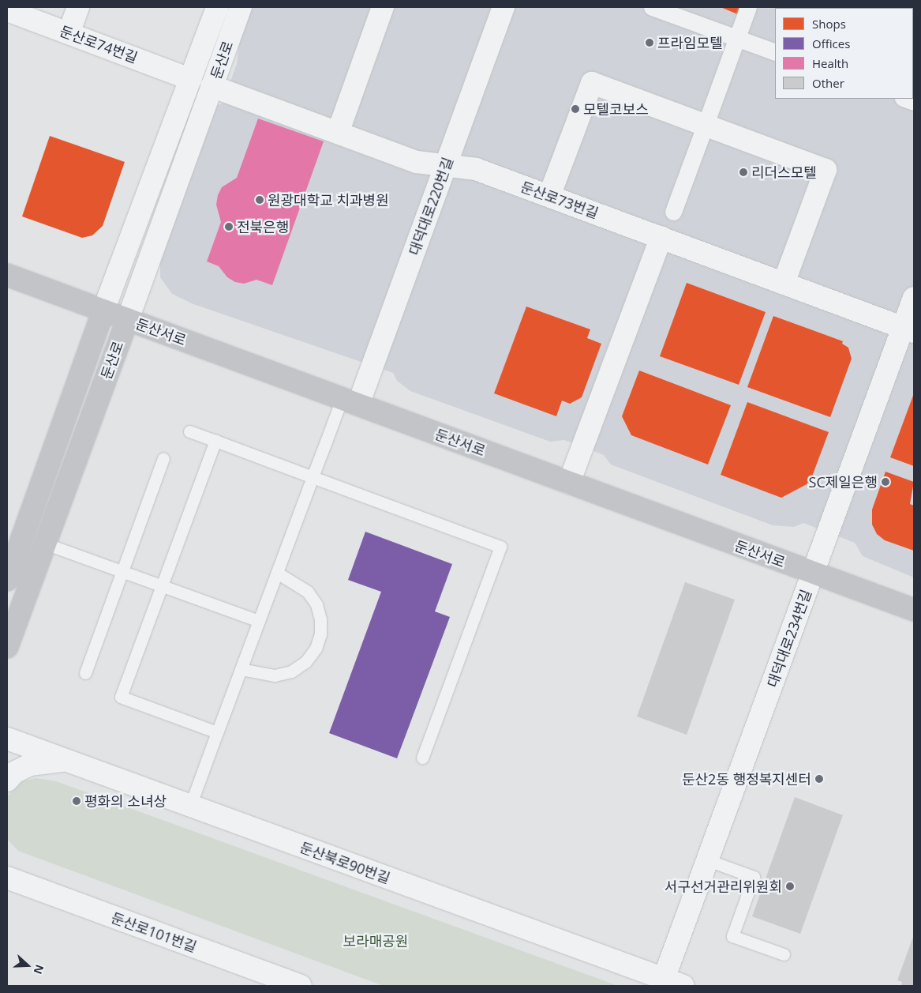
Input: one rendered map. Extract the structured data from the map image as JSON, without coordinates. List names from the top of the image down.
{
  "streets": {
    "main road": ["둔산로", "둔산서로"],
    "street": [
      "둔산로74번길",
      "둔산로73번길",
      "대덕대로220번길",
      "대덕대로234번길",
      "둔산북로90번길",
      "둔산로101번길"
    ]
  },
  "crossings": [
    ["둔산로74번길", "둔산로"],
    ["둔산로", "둔산로73번길"],
    ["둔산로", "둔산서로"],
    ["둔산로73번길", "대덕대로220번길"],
    ["둔산로73번길", "대덕대로234번길"],
    ["대덕대로220번길", "둔산서로"],
    ["둔산서로", "대덕대로234번길"],
    ["대덕대로234번길", "둔산북로90번길"]
  ],
  "parks": ["보라매공원"],
  "places": [
    "프라임모텔",
    "모텔코보스",
    "리더스모텔",
    "원광대학교 치과병원",
    "전북은행",
    "SC제일은행",
    "둔산2동 행정복지센터",
    "평화의 소녀상",
    "서구선거관리위원회"
  ],
  "legend": [
    "Shops",
    "Offices",
    "Health",
    "Other"
  ],
  "north": "right"
}
